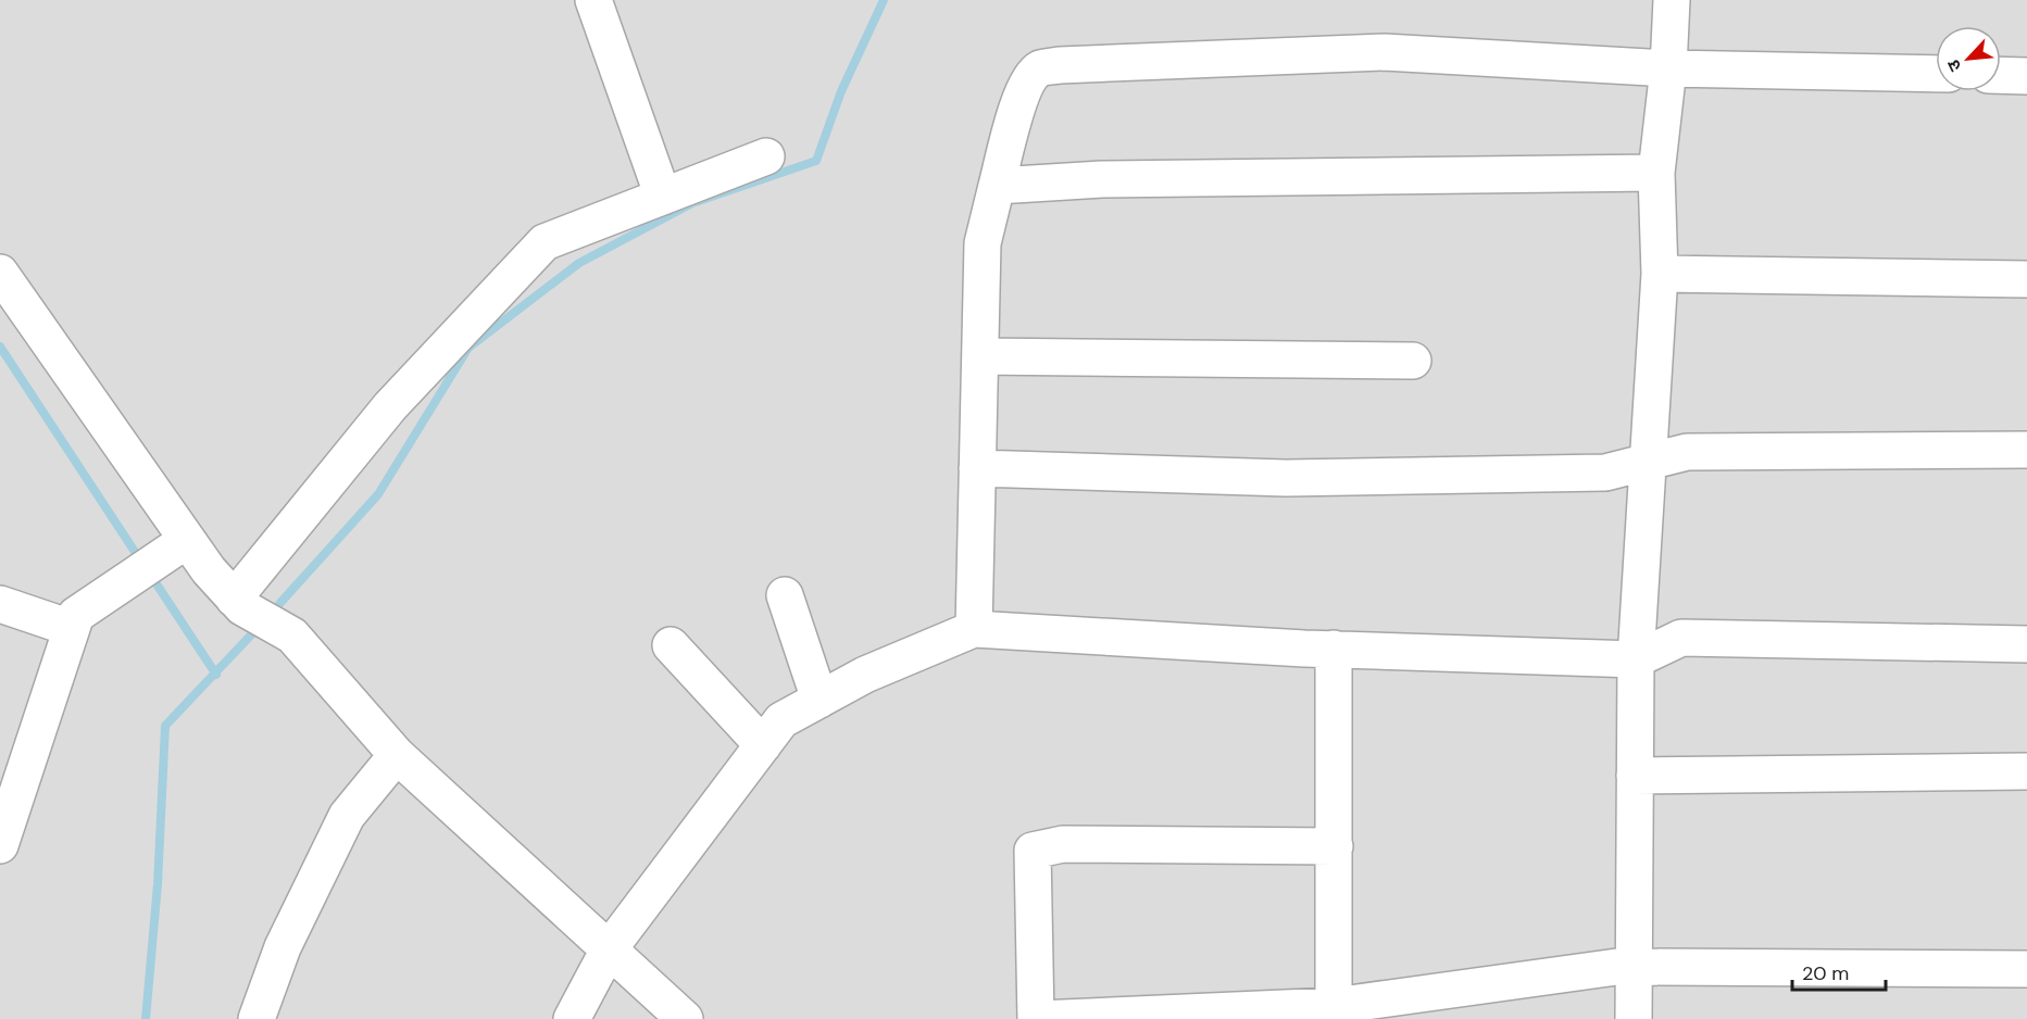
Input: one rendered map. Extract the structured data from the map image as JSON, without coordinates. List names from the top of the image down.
{
  "scale_bar": "20 m",
  "north": "bottom left"
}
